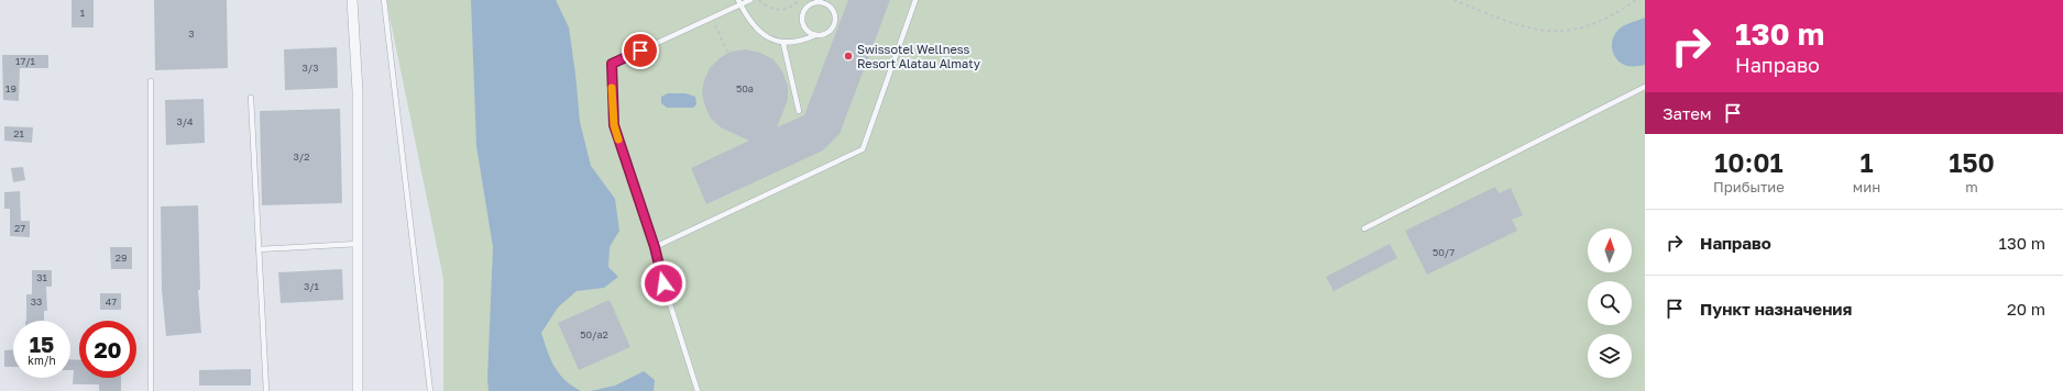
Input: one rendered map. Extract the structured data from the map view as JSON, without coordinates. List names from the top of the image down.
{
  "places": ["Swissotel Wellness Resort Alatau Almaty"],
  "house_numbers": [
    "1",
    "3",
    "17/1",
    "3/3",
    "19",
    "50а",
    "3/4",
    "21",
    "3/2",
    "27",
    "50/7",
    "29",
    "31",
    "3/1",
    "33",
    "47",
    "50/а2"
  ],
  "north": "top",
  "page": {
    "turn": ["130 m", "Направо"],
    "then": "Затем",
    "eta": [
      "10:01",
      "Прибытие",
      "1",
      "мин",
      "150",
      "m"
    ],
    "list": [
      {
        "name": "Направо",
        "value": "130 m"
      },
      {
        "name": "Пункт назначения",
        "value": "20 m"
      }
    ],
    "speed": "15 km/h",
    "limit": "20"
  }
}
